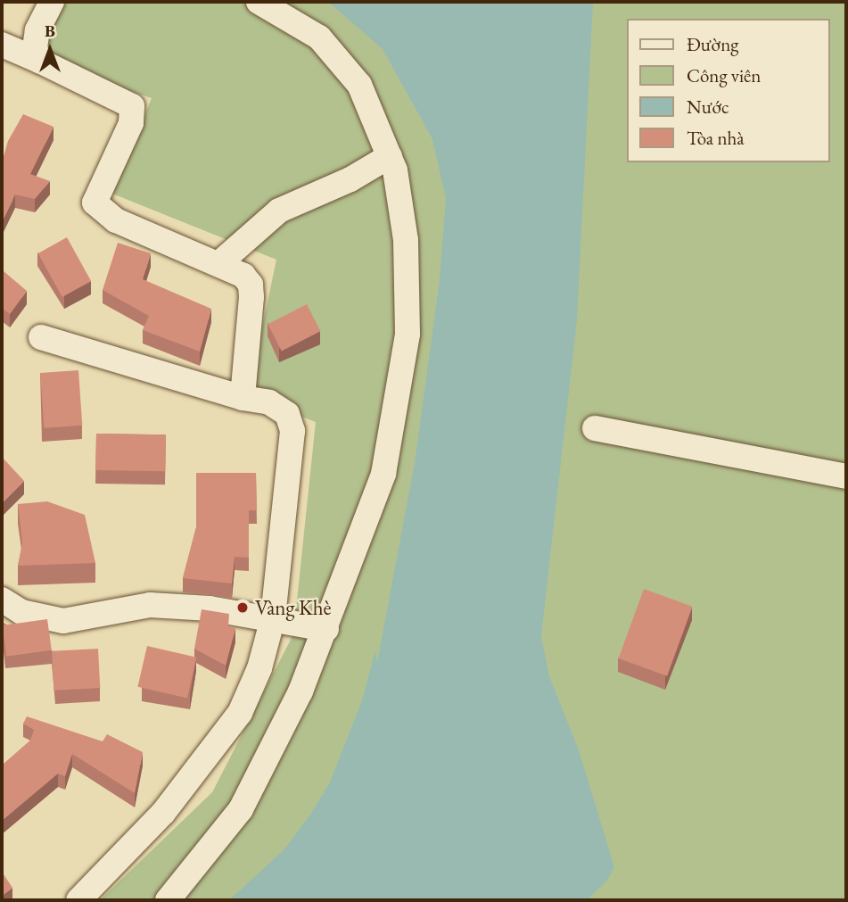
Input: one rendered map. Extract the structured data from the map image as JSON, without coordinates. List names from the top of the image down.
{
  "places": ["Vàng Khè"],
  "legend": [
    "Đường",
    "Công viên",
    "Nước",
    "Tòa nhà"
  ],
  "north": "top"
}
